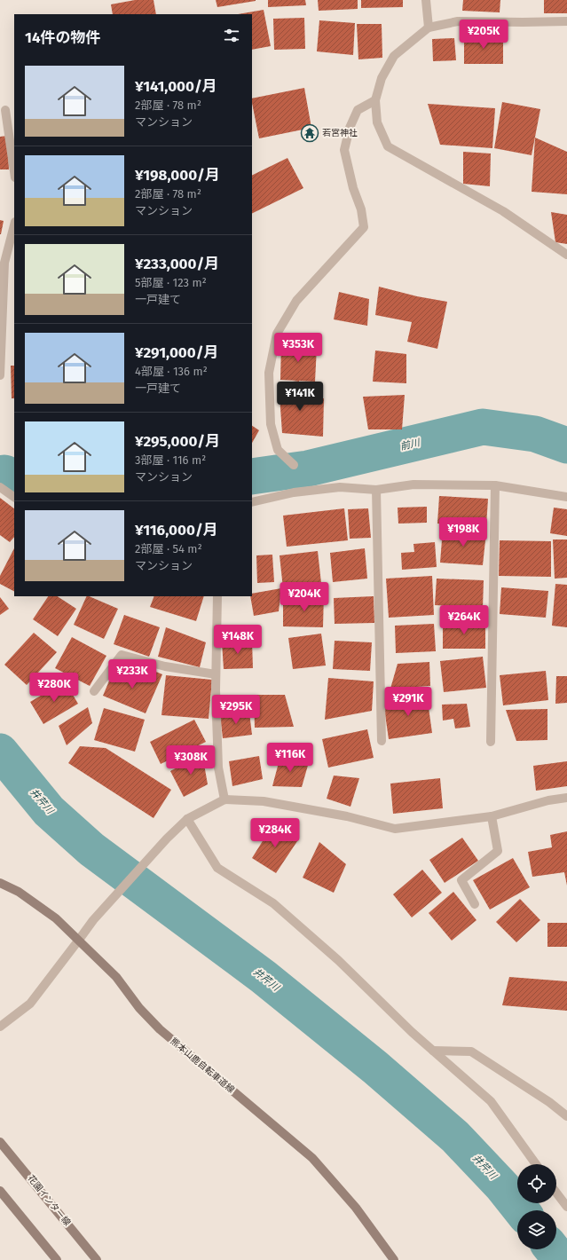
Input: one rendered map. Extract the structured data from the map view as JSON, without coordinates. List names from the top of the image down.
{
  "streets": {
    "main road": ["熊本山鹿自転車道線", "花園インター線"]
  },
  "water": ["前川", "井芹川"],
  "places": {
    "temple": ["若宮神社"]
  },
  "page": {
    "heading": "14件の物件",
    "price": [
      "¥205K",
      "¥353K",
      "¥141K",
      "¥198K",
      "¥204K",
      "¥264K",
      "¥148K",
      "¥233K",
      "¥280K",
      "¥291K",
      "¥295K",
      "¥116K",
      "¥308K",
      "¥284K"
    ],
    "list": [
      {
        "name": "¥141,000/月",
        "note": "2部屋 · 78 m² · マンション"
      },
      {
        "name": "¥198,000/月",
        "note": "2部屋 · 78 m² · マンション"
      },
      {
        "name": "¥233,000/月",
        "note": "5部屋 · 123 m² · 一戸建て"
      },
      {
        "name": "¥291,000/月",
        "note": "4部屋 · 136 m² · 一戸建て"
      },
      {
        "name": "¥295,000/月",
        "note": "3部屋 · 116 m² · マンション"
      },
      {
        "name": "¥116,000/月",
        "note": "2部屋 · 54 m² · マンション"
      }
    ]
  }
}
